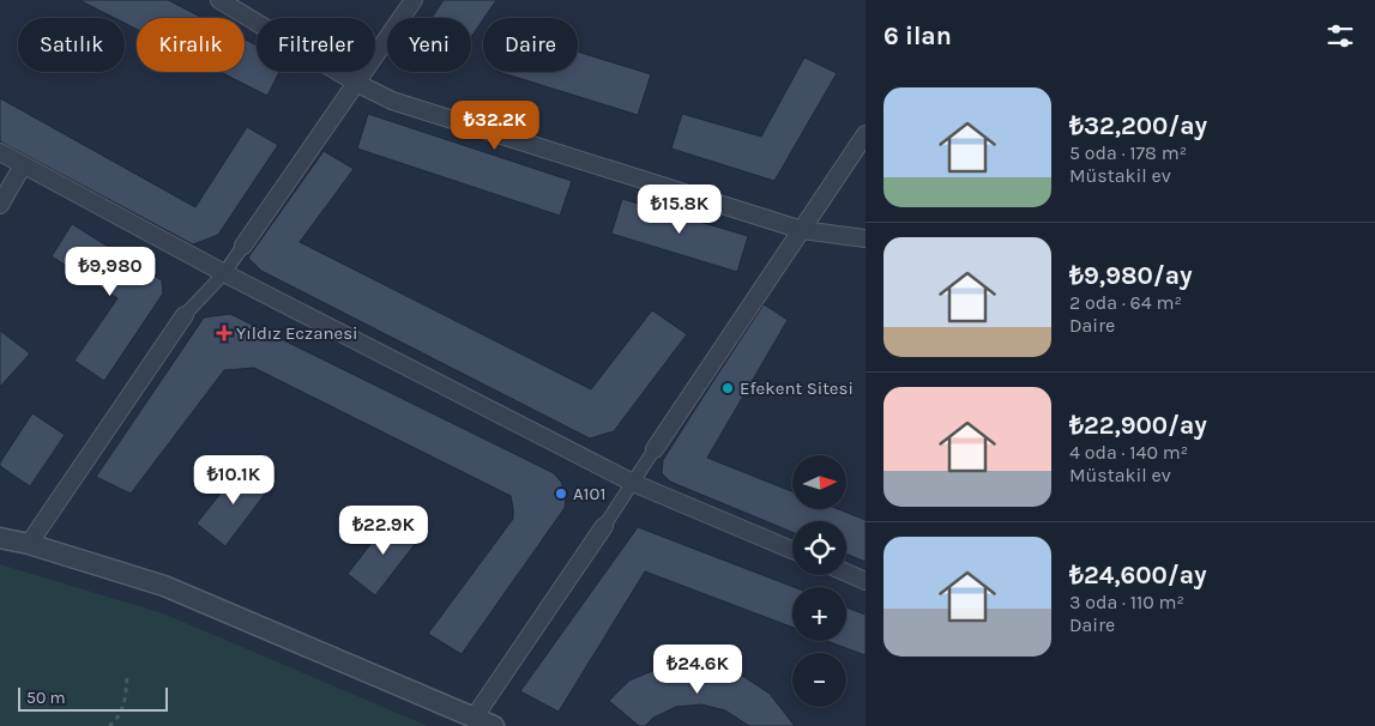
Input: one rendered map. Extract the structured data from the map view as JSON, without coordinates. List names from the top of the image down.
{
  "places": {
    "health": ["Yıldız Eczanesi"],
    "other": ["Efekent Sitesi", "A101"]
  },
  "scale_bar": "50 m",
  "north": "right",
  "page": {
    "heading": "6 ilan",
    "chip": [
      "Satılık",
      "Kiralık",
      "Filtreler",
      "Yeni",
      "Daire"
    ],
    "list": [
      {
        "name": "₺32,200/ay",
        "note": "5 oda · 178 m² · Müstakil ev"
      },
      {
        "name": "₺9,980/ay",
        "note": "2 oda · 64 m² · Daire"
      },
      {
        "name": "₺22,900/ay",
        "note": "4 oda · 140 m² · Müstakil ev"
      },
      {
        "name": "₺24,600/ay",
        "note": "3 oda · 110 m² · Daire"
      }
    ],
    "price": [
      "₺32.2K",
      "₺15.8K",
      "₺9,980",
      "₺10.1K",
      "₺22.9K",
      "₺24.6K"
    ],
    "map_buttons": ["+", "−"],
    "scale": "50 m"
  }
}
